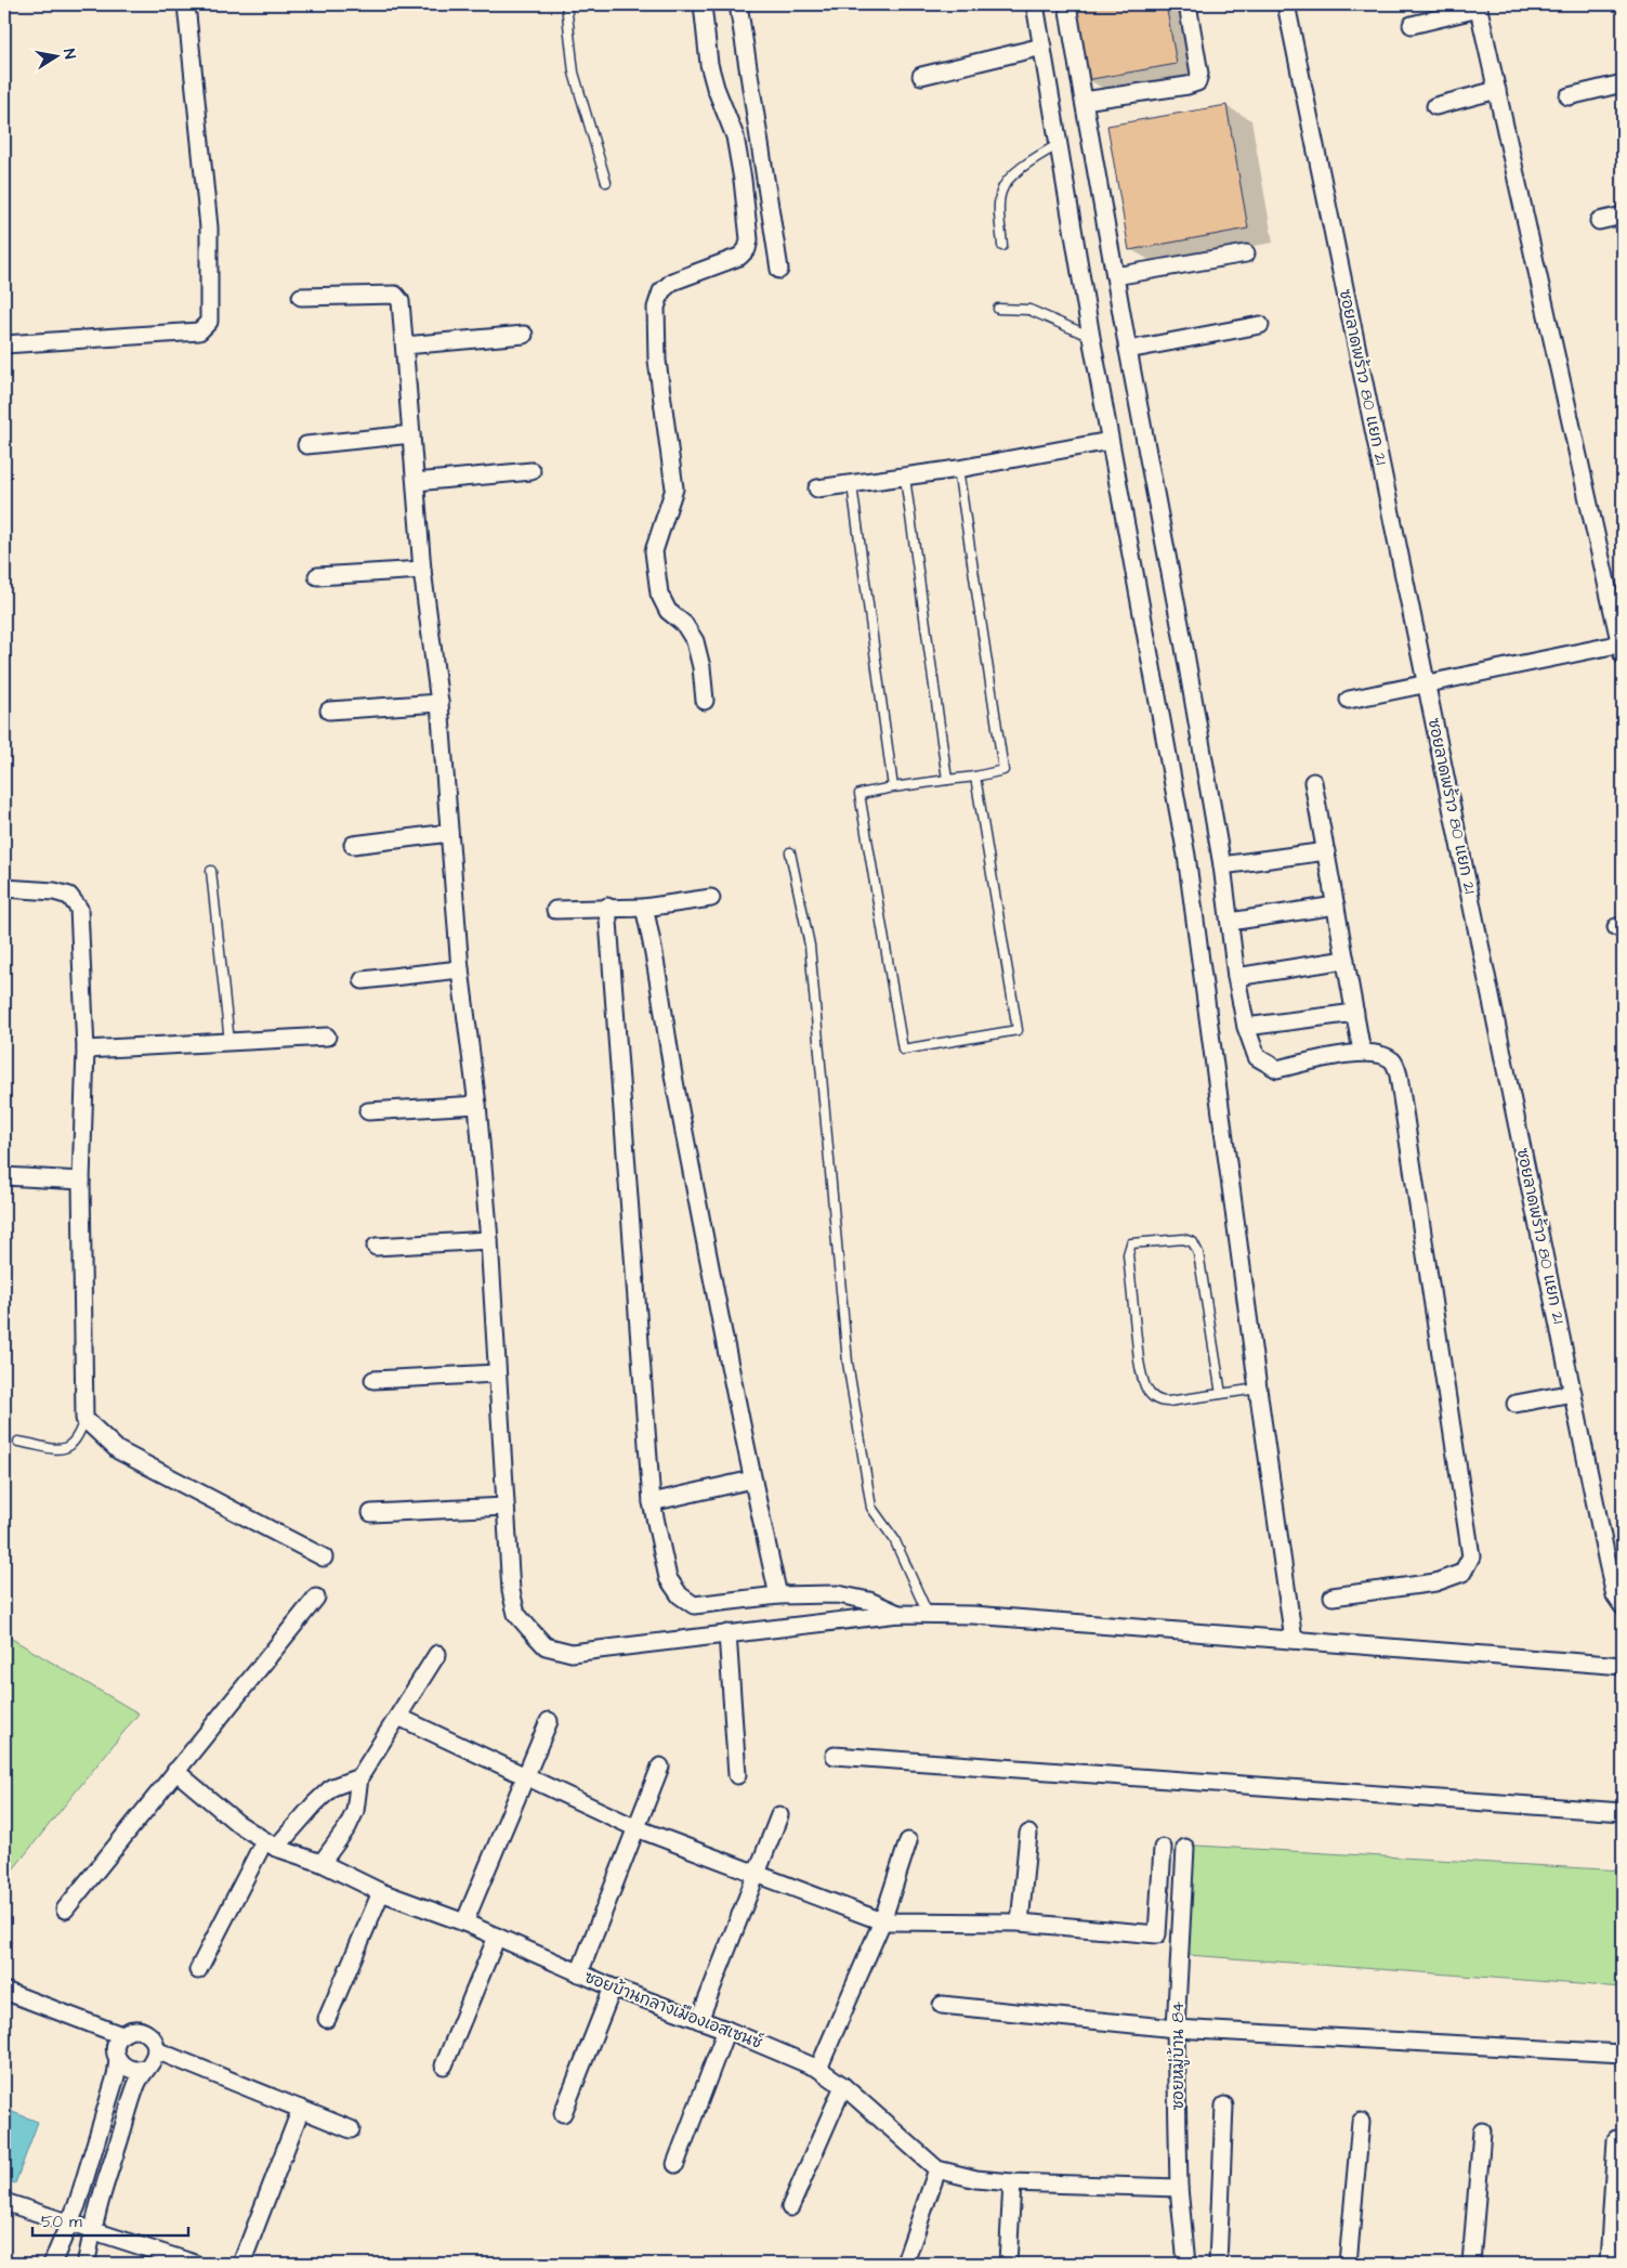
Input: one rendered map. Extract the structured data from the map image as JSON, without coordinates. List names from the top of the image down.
{
  "streets": {
    "street": ["ซอยลาดพร้าว 80 แยก 21", "ซอยบ้านกลางเมืองเอสเซนซ์", "ซอยหมู่บ้าน 84"]
  },
  "crossings": [
    ["ซอยบ้านกลางเมืองเอสเซนซ์", "ซอยหมู่บ้าน 84"]
  ],
  "scale_bar": "50 m",
  "north": "right"
}
